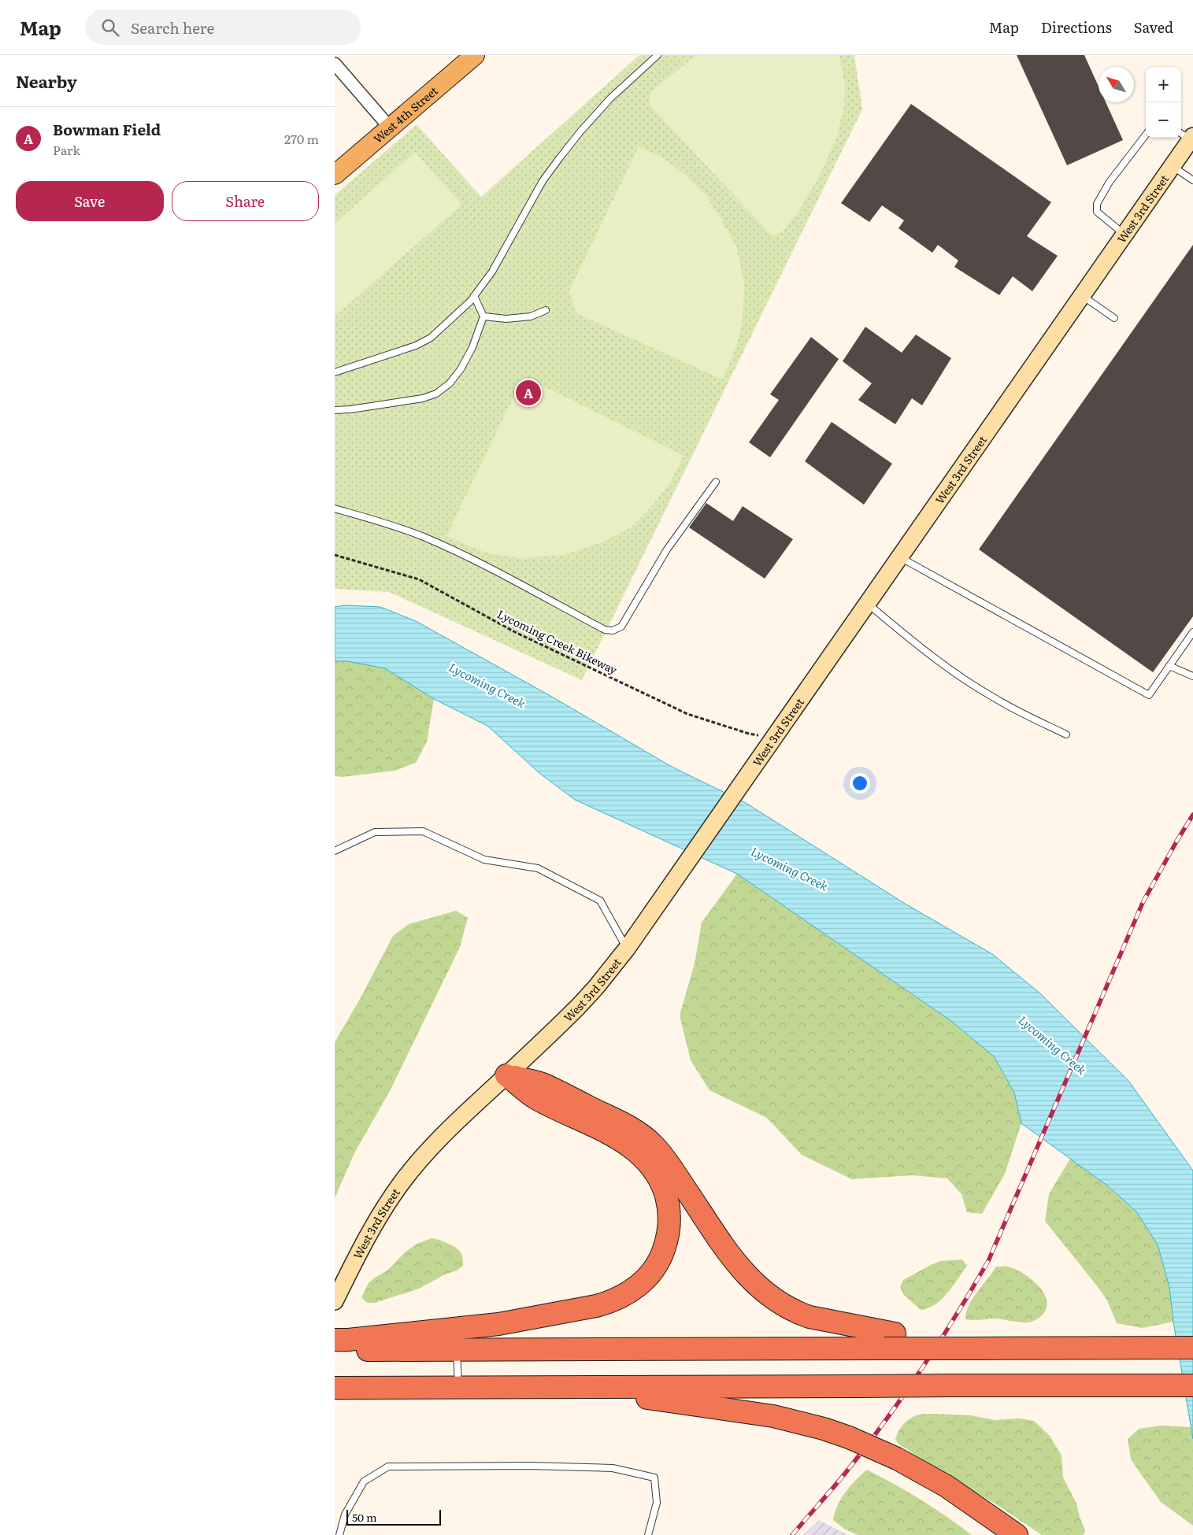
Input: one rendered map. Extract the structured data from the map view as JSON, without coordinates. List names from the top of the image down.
{
  "streets": {
    "main road": ["West 4th Street", "West 3rd Street"],
    "path": ["Lycoming Creek Bikeway"]
  },
  "crossings": [
    ["West 3rd Street", "Lycoming Creek Bikeway"]
  ],
  "water": ["Lycoming Creek"],
  "scale_bar": "50 m",
  "north": "top left",
  "page": {
    "header": "Map",
    "search": "Search here",
    "nav": ["Map", "Directions", "Saved"],
    "heading": "Nearby",
    "map_buttons": ["+", "−"],
    "list": [
      {
        "mark": "A",
        "name": "Bowman Field",
        "note": "Park",
        "value": "270 m"
      }
    ],
    "buttons": ["Save", "Share"],
    "pins": "A",
    "scale": "50 m"
  }
}
